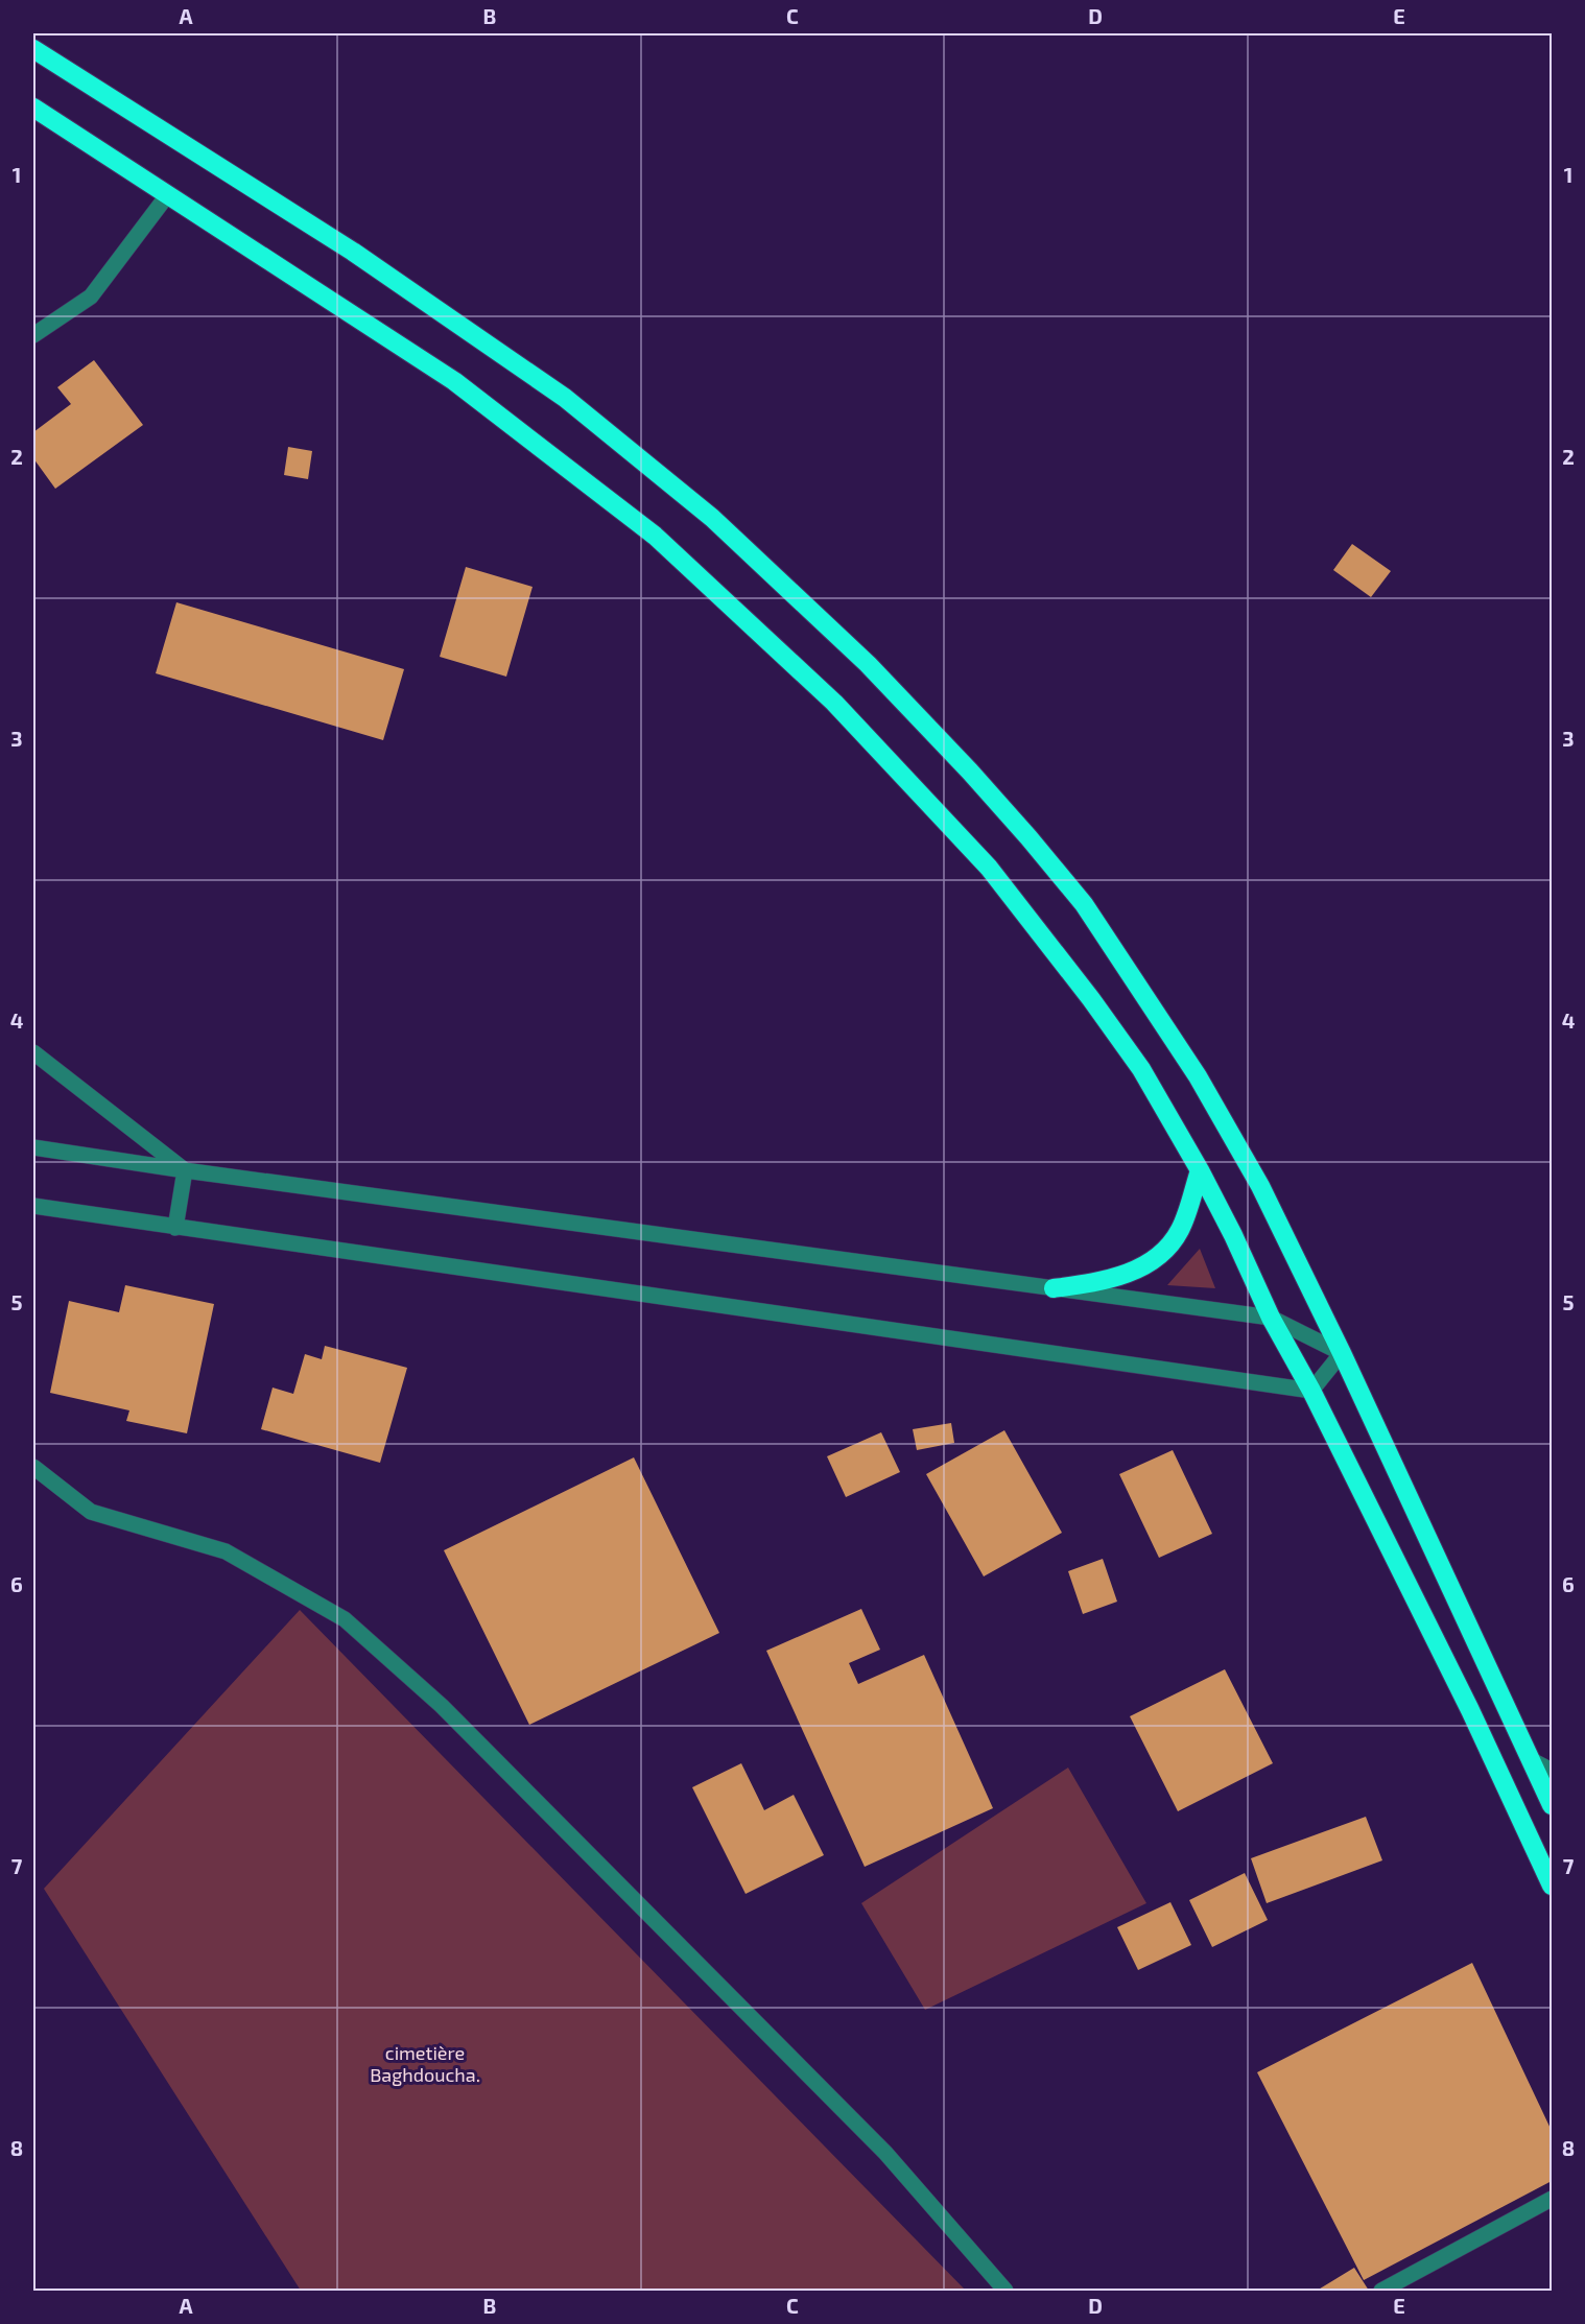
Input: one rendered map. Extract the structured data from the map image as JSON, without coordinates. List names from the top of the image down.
{
  "parks": ["cimetière Baghdoucha."],
  "grid": {
    "columns": [
      "A",
      "B",
      "C",
      "D",
      "E"
    ],
    "rows": [
      "1",
      "2",
      "3",
      "4",
      "5",
      "6",
      "7",
      "8"
    ]
  }
}
